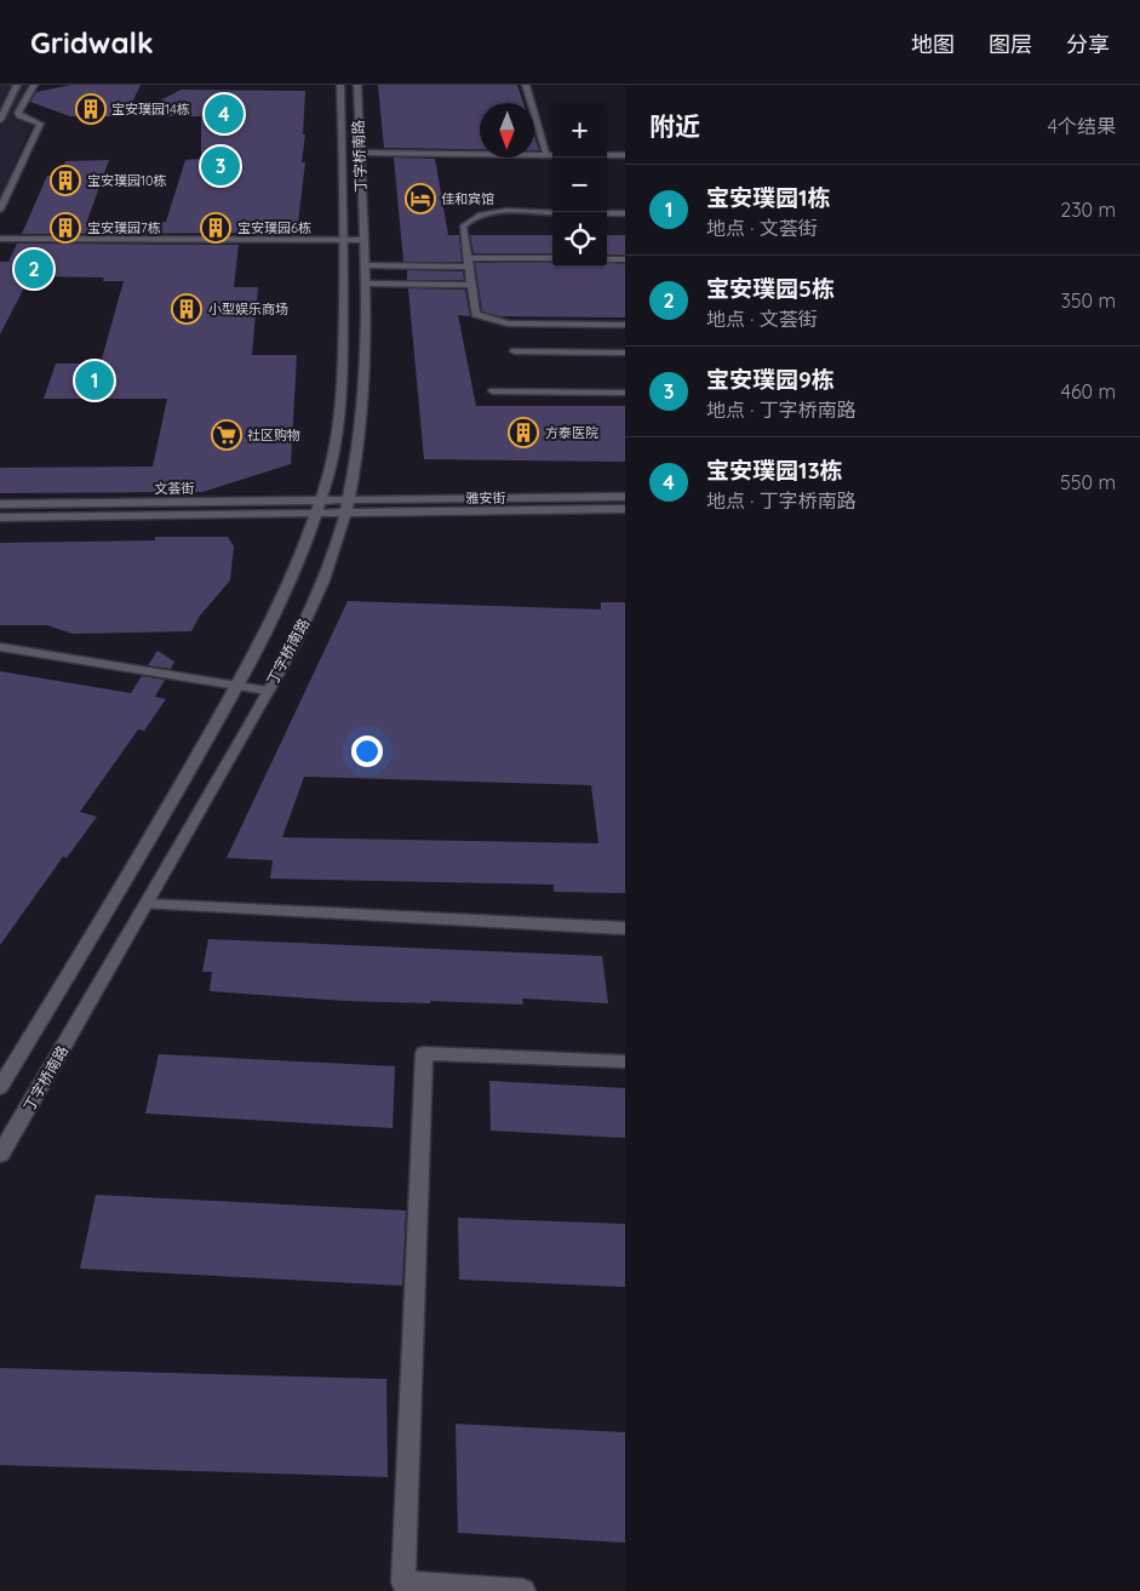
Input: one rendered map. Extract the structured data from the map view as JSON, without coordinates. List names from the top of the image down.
{
  "streets": {
    "main road": ["丁字桥南路", "文荟街", "雅安街"]
  },
  "crossings": [
    ["丁字桥南路", "文荟街"],
    ["丁字桥南路", "雅安街"],
    ["文荟街", "雅安街"]
  ],
  "places": {
    "building": [
      "宝安璞园14栋",
      "宝安璞园10栋",
      "宝安璞园7栋",
      "宝安璞园6栋",
      "小型娱乐商场",
      "方泰医院"
    ],
    "hotel": ["佳和宾馆"],
    "supermarket": ["社区购物"]
  },
  "north": "bottom",
  "page": {
    "header": "Gridwalk",
    "nav": ["地图", "图层", "分享"],
    "heading": ["附近", "4个结果"],
    "pins": [
      "4",
      "3",
      "2",
      "1"
    ],
    "map_buttons": ["+", "−"],
    "list": [
      {
        "mark": "1",
        "name": "宝安璞园1栋",
        "note": "地点 · 文荟街",
        "value": "230 m"
      },
      {
        "mark": "2",
        "name": "宝安璞园5栋",
        "note": "地点 · 文荟街",
        "value": "350 m"
      },
      {
        "mark": "3",
        "name": "宝安璞园9栋",
        "note": "地点 · 丁字桥南路",
        "value": "460 m"
      },
      {
        "mark": "4",
        "name": "宝安璞园13栋",
        "note": "地点 · 丁字桥南路",
        "value": "550 m"
      }
    ]
  }
}
